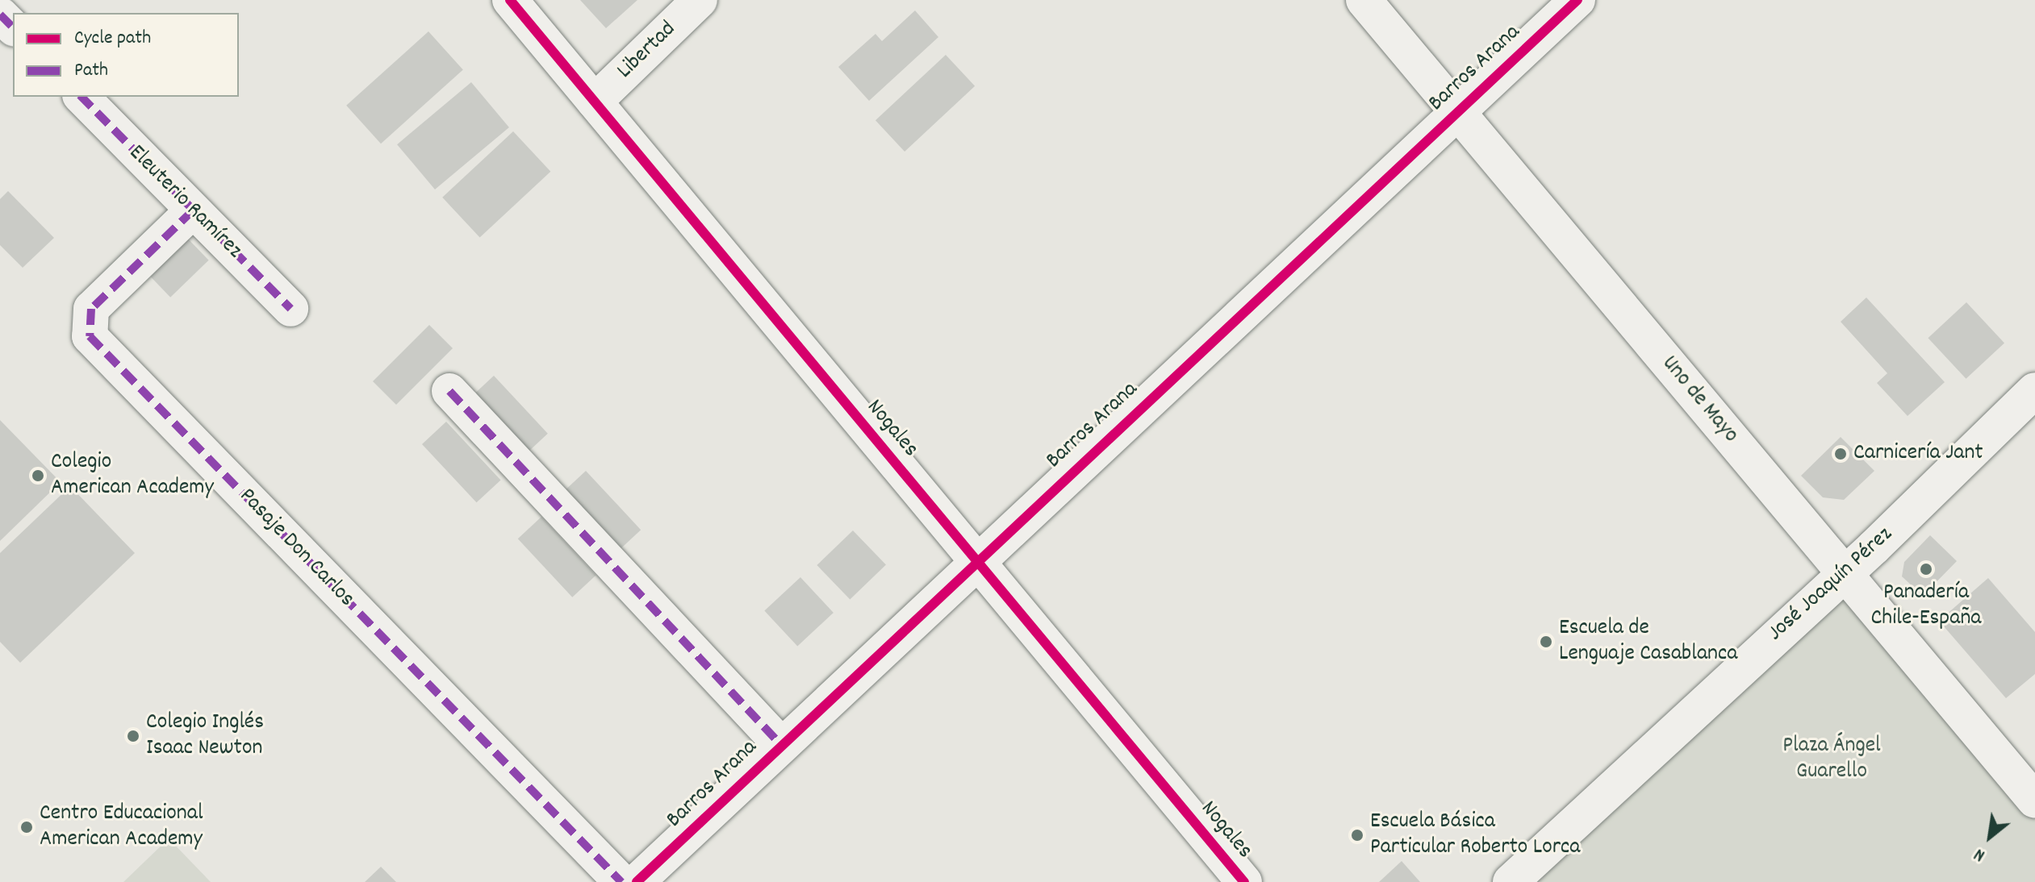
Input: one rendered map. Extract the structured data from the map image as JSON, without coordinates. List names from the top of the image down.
{
  "streets": {
    "street": [
      "Libertad",
      "Barros Arana",
      "Eleuterio Ramírez",
      "Uno de Mayo",
      "Nogales",
      "Pasaje Don Carlos",
      "José Joaquín Pérez"
    ]
  },
  "crossings": [
    ["Libertad", "Nogales"],
    ["Barros Arana", "Uno de Mayo"],
    ["Barros Arana", "Nogales"],
    ["Eleuterio Ramírez", "Pasaje Don Carlos"],
    ["Uno de Mayo", "José Joaquín Pérez"]
  ],
  "parks": ["Plaza Ángel Guarello"],
  "places": [
    "Carnicería Jant",
    "Colegio American Academy",
    "Panadería Chile-España",
    "Escuela de Lenguaje Casablanca",
    "Colegio Inglés Isaac Newton",
    "Centro Educacional American Academy",
    "Escuela Básica Particular Roberto Lorca"
  ],
  "legend": ["Cycle path", "Path"],
  "north": "bottom left"
}
